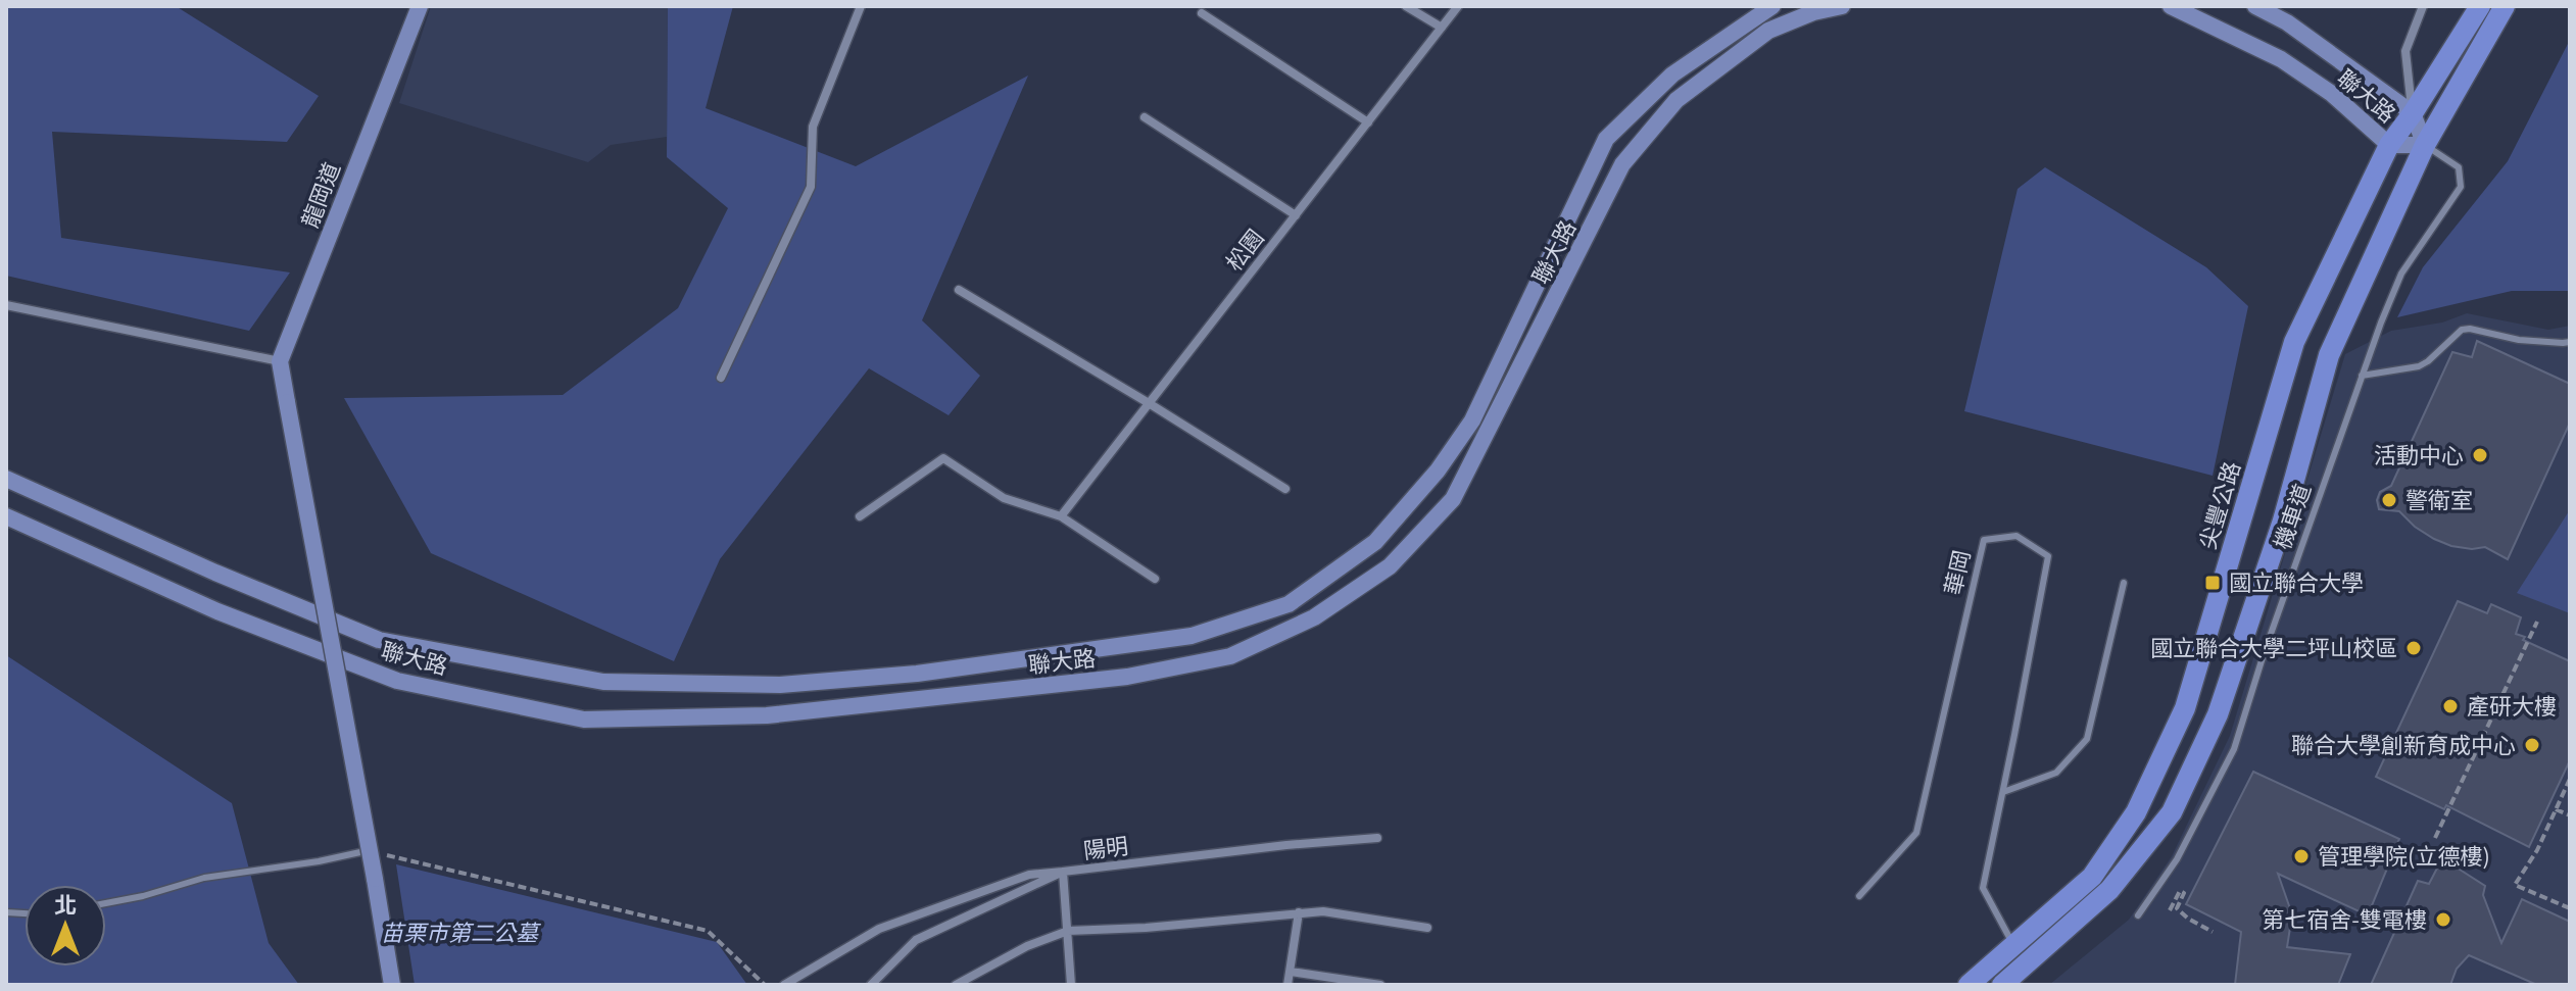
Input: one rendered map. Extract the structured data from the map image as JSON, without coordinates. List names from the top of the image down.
{
  "streets": {
    "main road": ["尖豐公路"],
    "street": [
      "聯大路",
      "龍岡道",
      "松園",
      "陽明"
    ],
    "lane": ["機車道", "華岡"]
  },
  "crossings": [
    ["聯大路", "尖豐公路"],
    ["聯大路", "機車道"],
    ["尖豐公路", "華岡"]
  ],
  "parks": ["苗栗市第二公墓"],
  "places": {
    "other": [
      "活動中心",
      "警衛室",
      "國立聯合大學二坪山校區",
      "產研大樓",
      "聯合大學創新育成中心",
      "管理學院(立德樓)",
      "第七宿舍-雙電樓"
    ],
    "transit": ["國立聯合大學"]
  },
  "north": "top"
}
